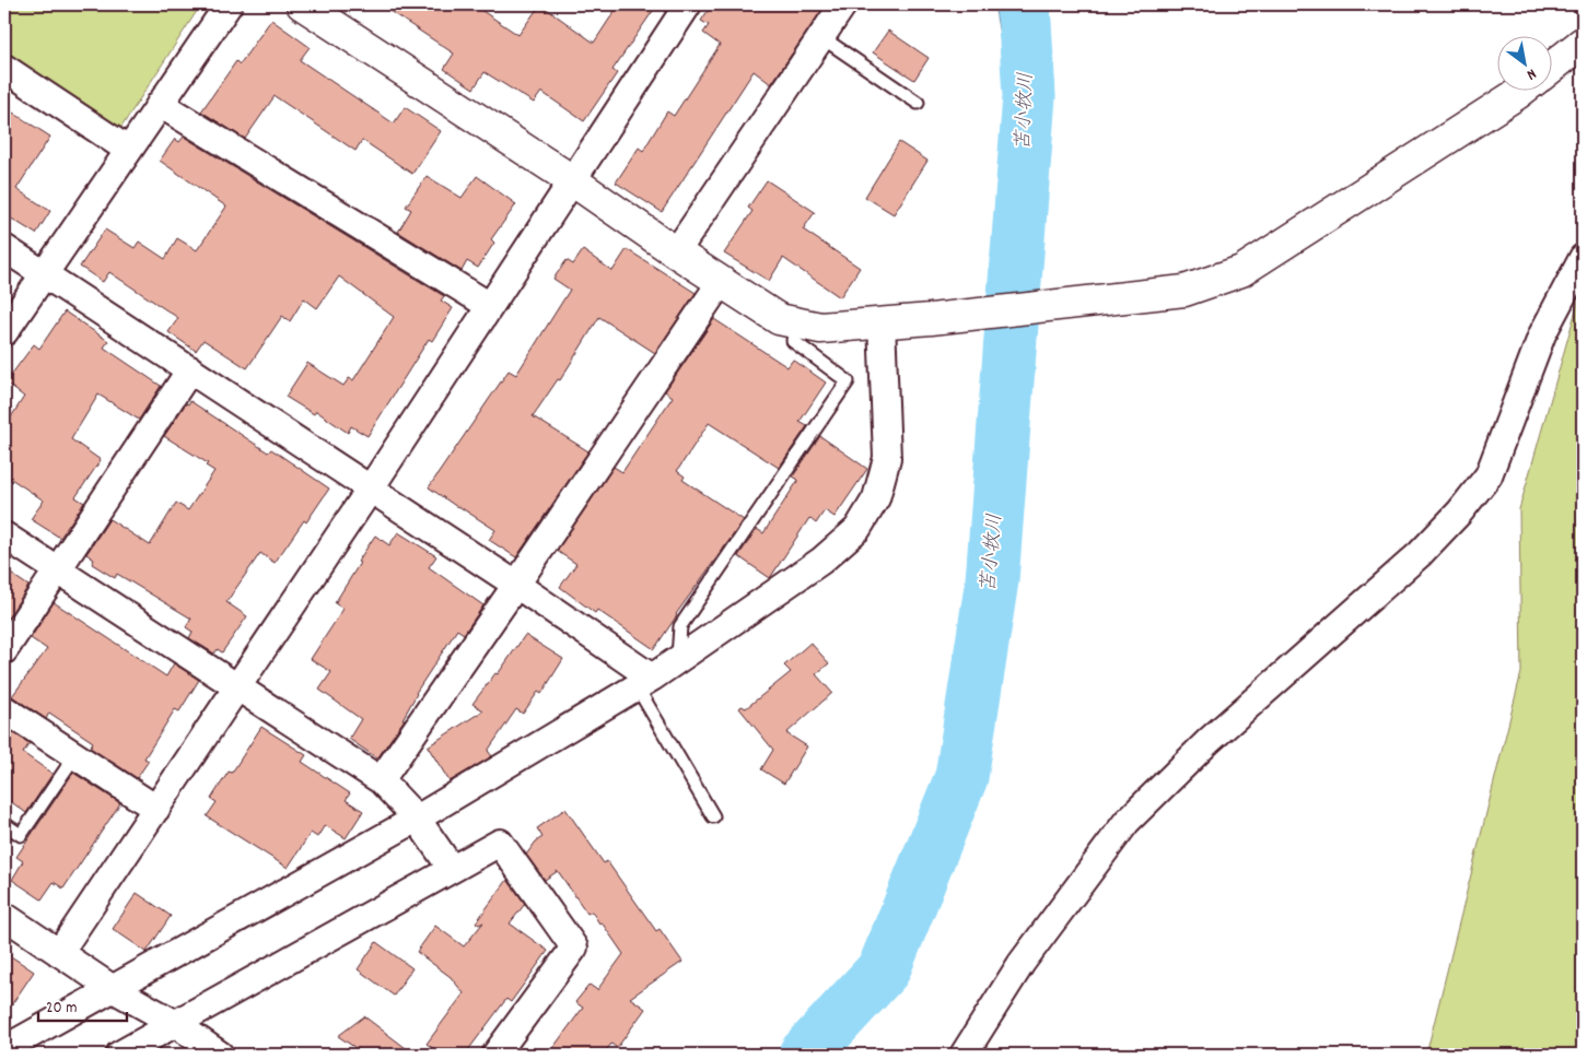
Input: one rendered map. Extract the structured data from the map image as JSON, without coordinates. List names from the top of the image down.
{
  "water": ["苫小牧川"],
  "scale_bar": "20 m",
  "north": "bottom right"
}
